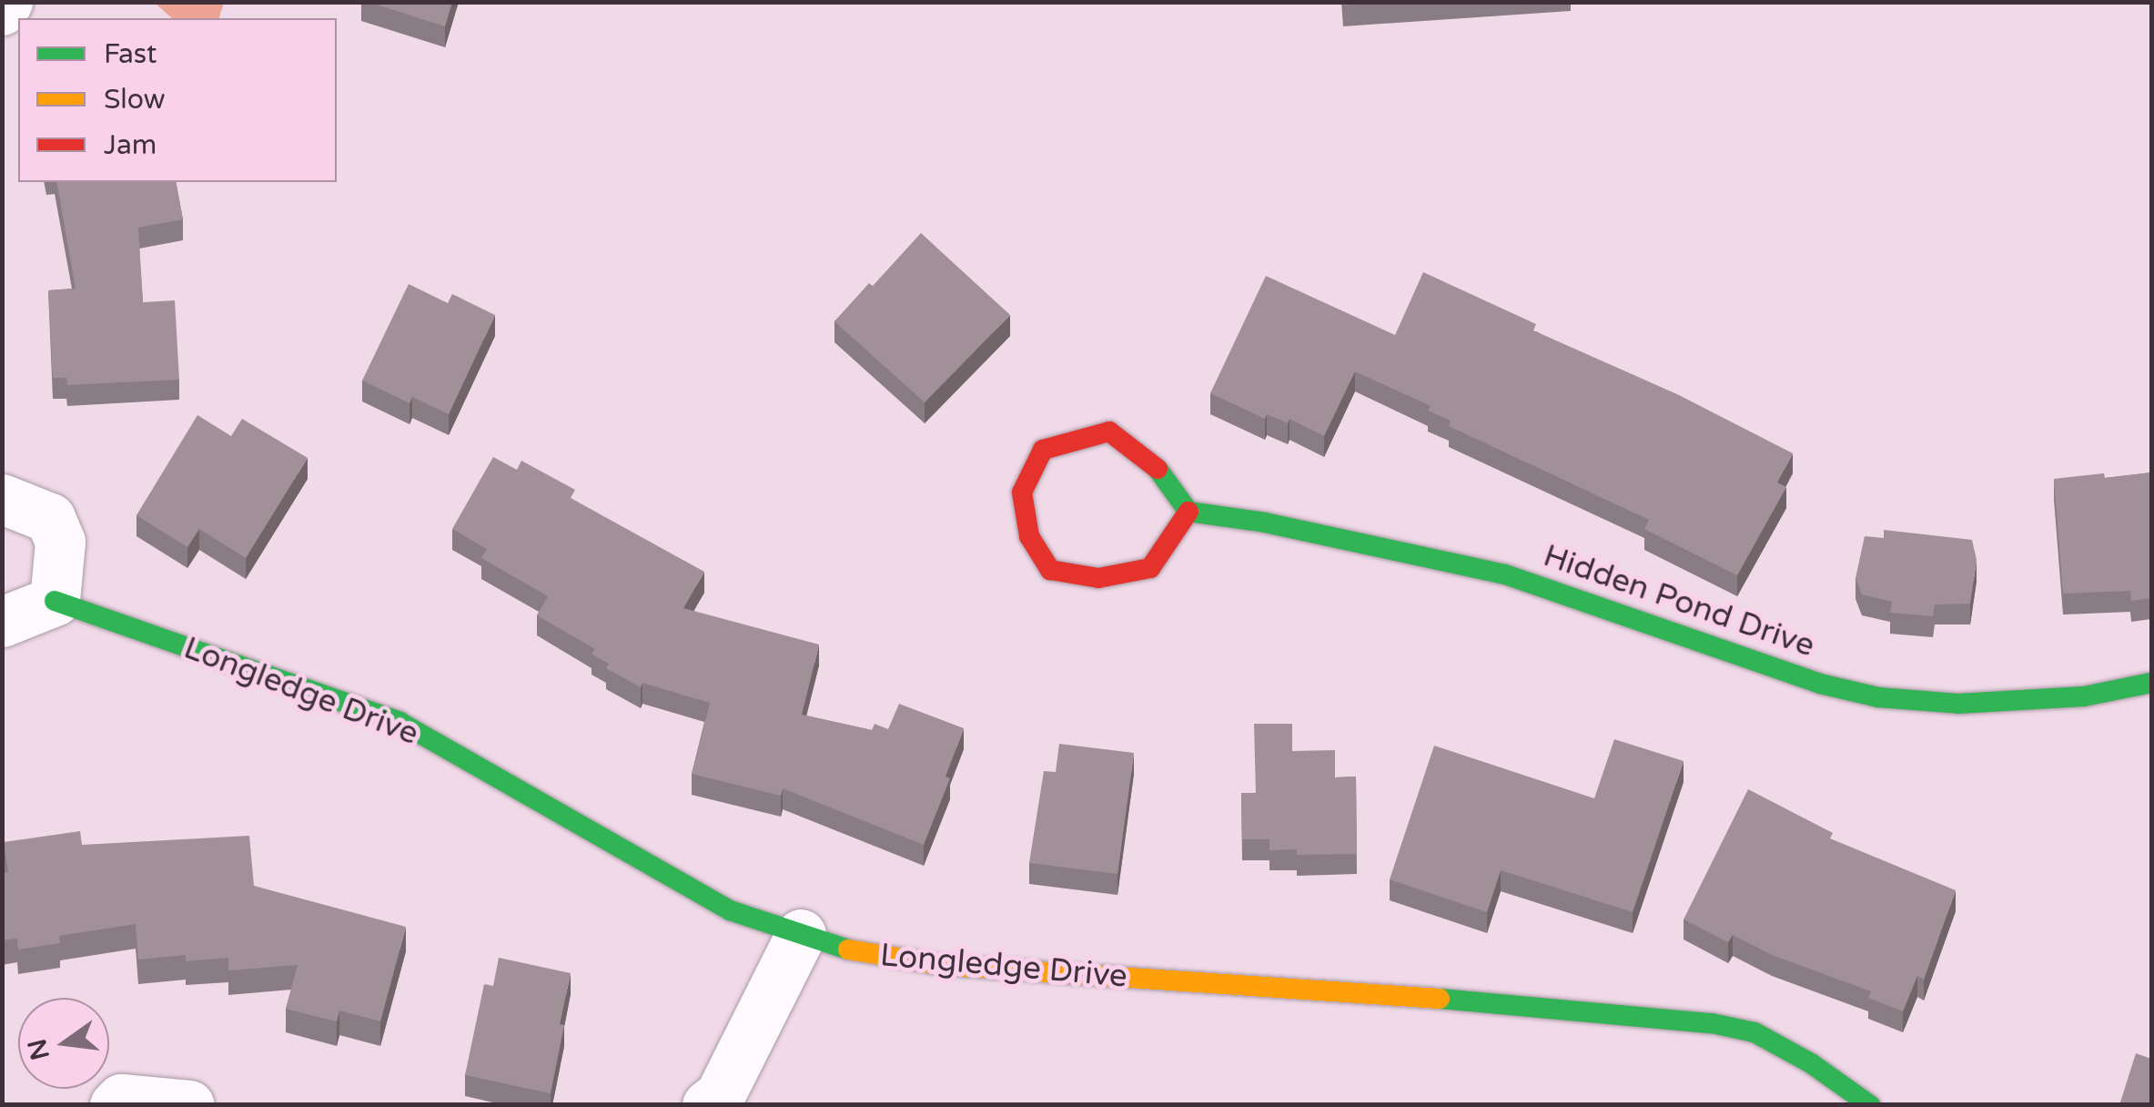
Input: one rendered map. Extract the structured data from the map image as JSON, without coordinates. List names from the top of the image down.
{
  "streets": {
    "street": ["Hidden Pond Drive", "Longledge Drive"]
  },
  "legend": ["Fast", "Slow", "Jam"],
  "north": "left"
}
